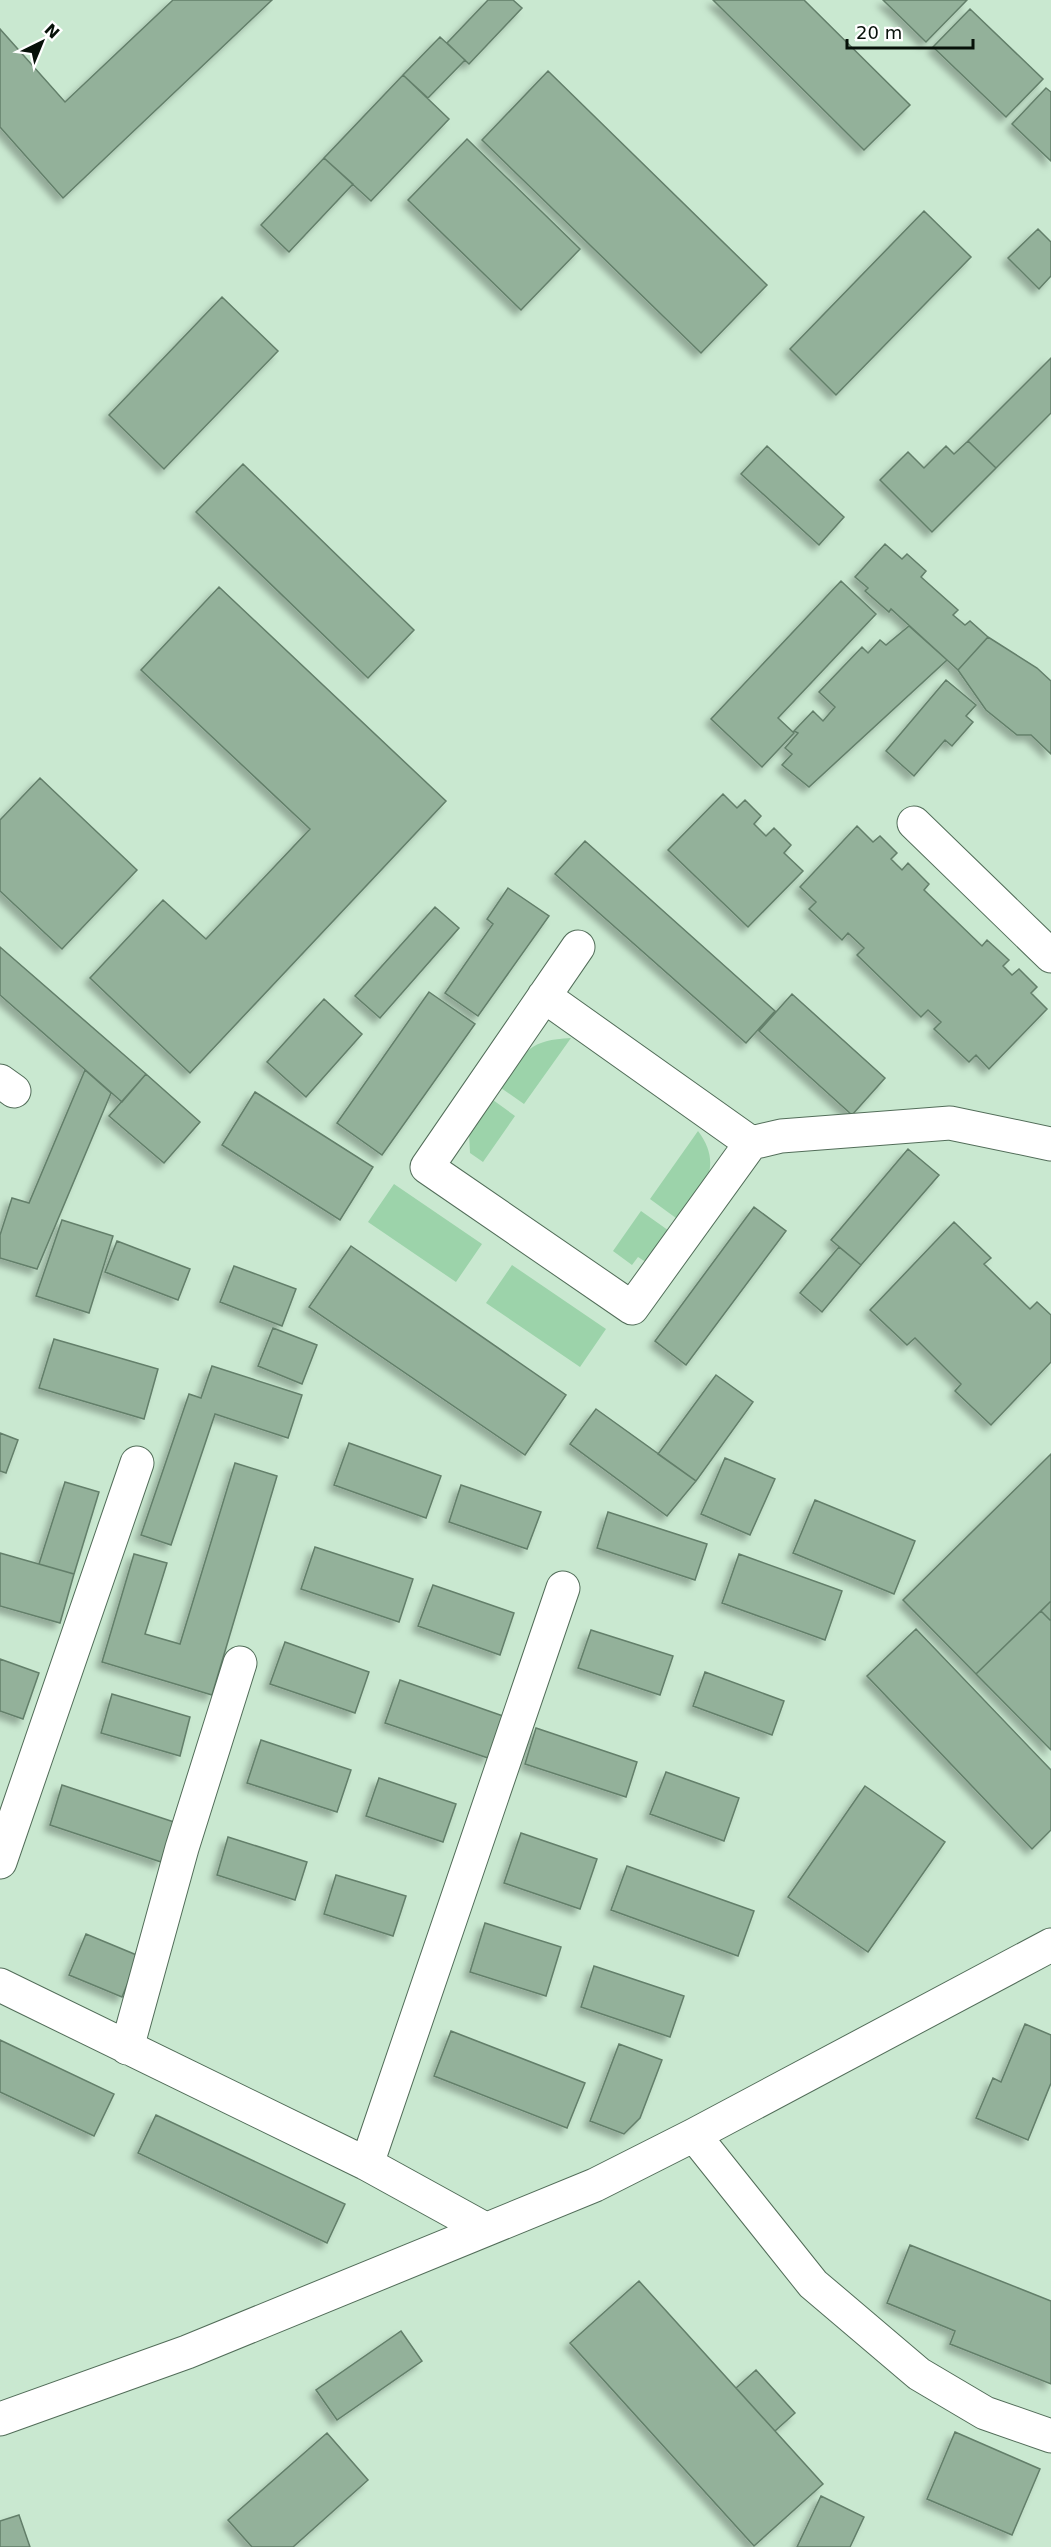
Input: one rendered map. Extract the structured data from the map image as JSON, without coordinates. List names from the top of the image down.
{
  "scale_bar": "20 m",
  "north": "top right"
}
